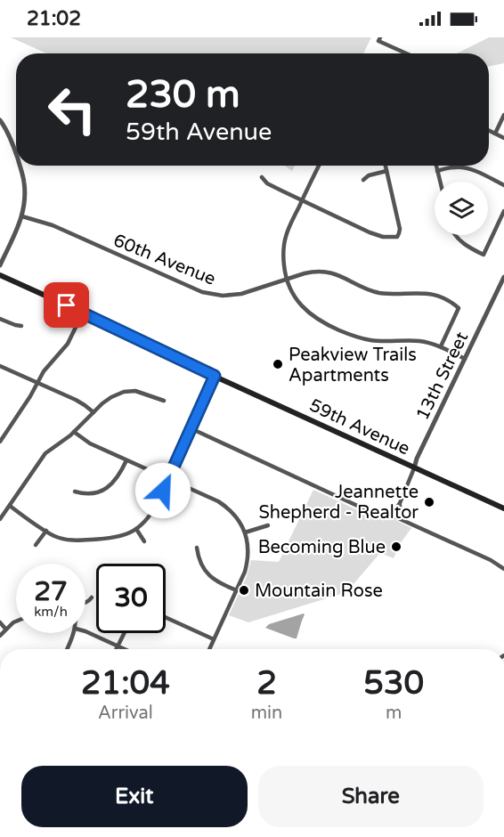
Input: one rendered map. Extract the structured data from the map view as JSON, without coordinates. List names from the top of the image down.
{
  "streets": {
    "main road": ["59th Avenue"],
    "street": ["60th Avenue", "13th Street"]
  },
  "crossings": [
    ["13th Street", "59th Avenue"]
  ],
  "places": [
    "Peakview Trails Apartments",
    "Jeannette Shepherd - Realtor",
    "Becoming Blue",
    "Mountain Rose"
  ],
  "page": {
    "status": "21:02",
    "turn": ["230 m", "59th Avenue"],
    "speed": "27 km/h",
    "limit": "30",
    "eta": [
      "21:04",
      "Arrival",
      "2",
      "min",
      "530",
      "m"
    ],
    "buttons": ["Exit", "Share"]
  }
}
